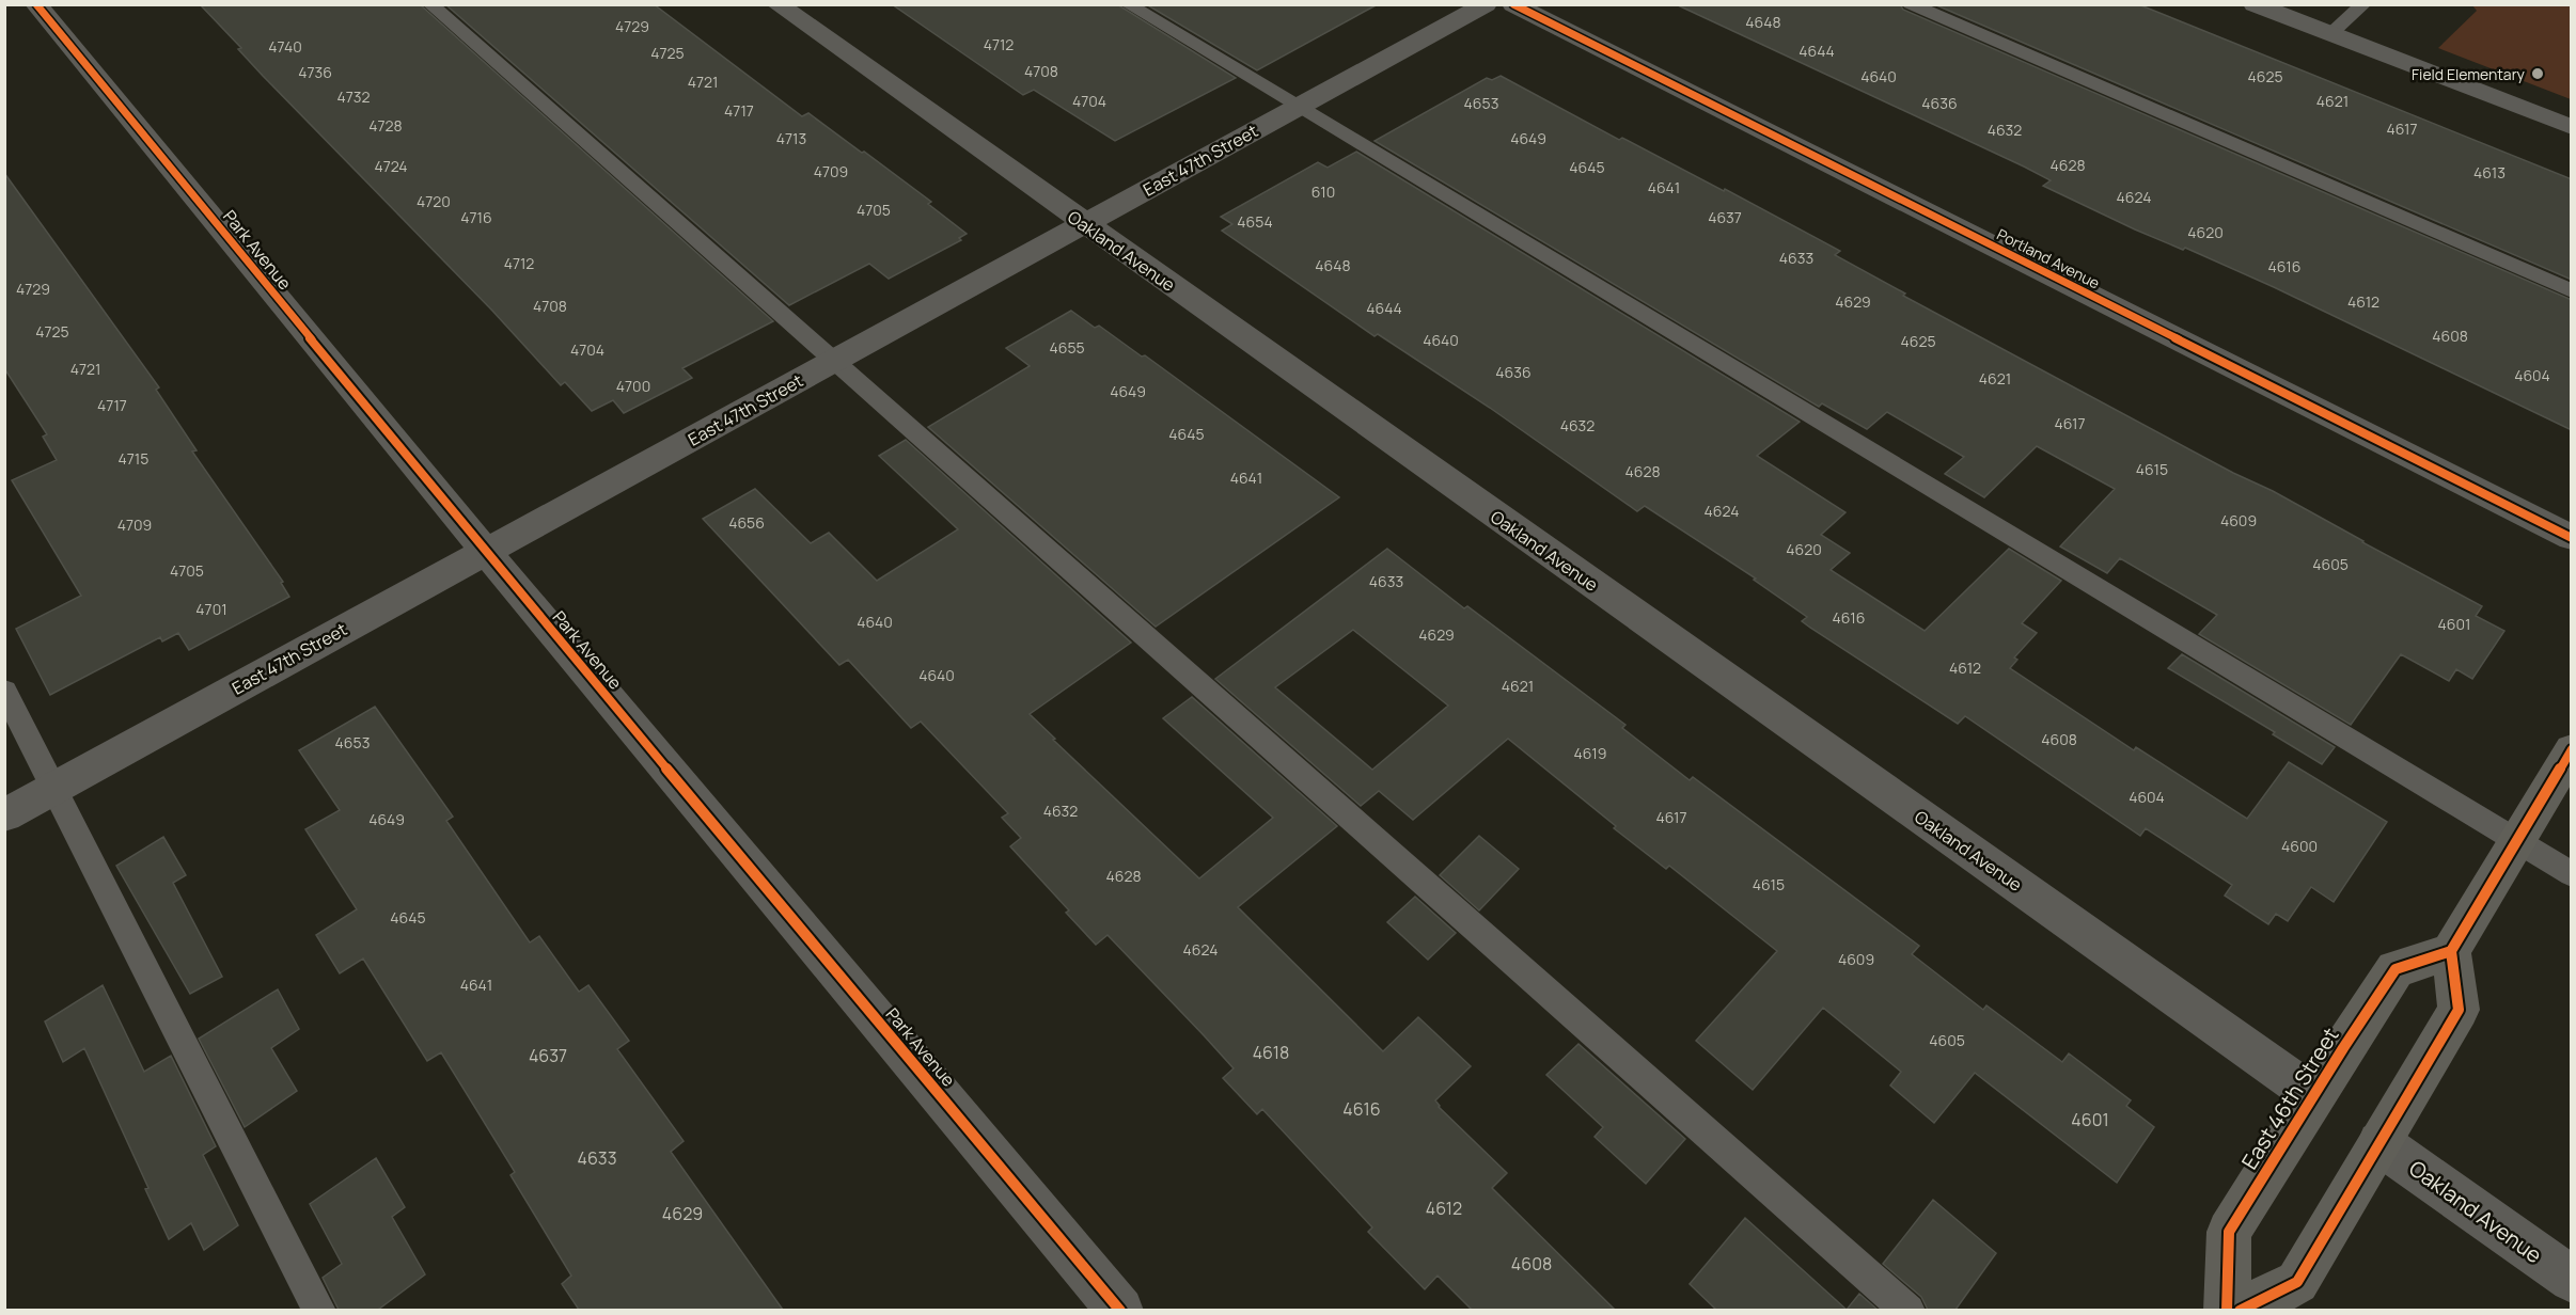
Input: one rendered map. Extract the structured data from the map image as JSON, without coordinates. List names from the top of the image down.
{
  "streets": {
    "main road": ["East 46th Street"],
    "street": [
      "East 47th Street",
      "Park Avenue",
      "Oakland Avenue",
      "Portland Avenue"
    ]
  },
  "crossings": [
    ["East 47th Street", "Park Avenue"],
    ["East 47th Street", "Oakland Avenue"],
    ["Oakland Avenue", "East 46th Street"]
  ],
  "places": ["Field Elementary"],
  "house_numbers": [
    "4648",
    "4729",
    "4712",
    "4740",
    "4644",
    "4725",
    "4708",
    "4736",
    "4640",
    "4625",
    "4721",
    "4732",
    "4704",
    "4621",
    "4653",
    "4636",
    "4717",
    "4728",
    "4617",
    "4632",
    "4713",
    "4649",
    "4628",
    "4724",
    "4645",
    "4709",
    "4613",
    "4641",
    "610",
    "4624",
    "4720",
    "4705",
    "4716",
    "4637",
    "4654",
    "4620",
    "4633",
    "4712",
    "4648",
    "4616",
    "4729",
    "4629",
    "4612",
    "4708",
    "4644",
    "4725",
    "4608",
    "4640",
    "4625",
    "4655",
    "4704",
    "4721",
    "4636",
    "4604",
    "4621",
    "4700",
    "4649",
    "4717",
    "4617",
    "4632",
    "4645",
    "4715",
    "4615",
    "4628",
    "4641",
    "4624",
    "4609",
    "4656",
    "4709",
    "4620",
    "4605",
    "4705",
    "4633",
    "4701",
    "4616",
    "4640",
    "4601",
    "4629",
    "4612",
    "4640",
    "4621",
    "4608",
    "4653",
    "4619",
    "4604",
    "4632",
    "4617",
    "4649",
    "4600",
    "4628",
    "4615",
    "4645",
    "4624",
    "4609",
    "4641",
    "4605",
    "4618",
    "4637",
    "4616",
    "4601",
    "4633",
    "4612",
    "4629",
    "4608"
  ]
}
